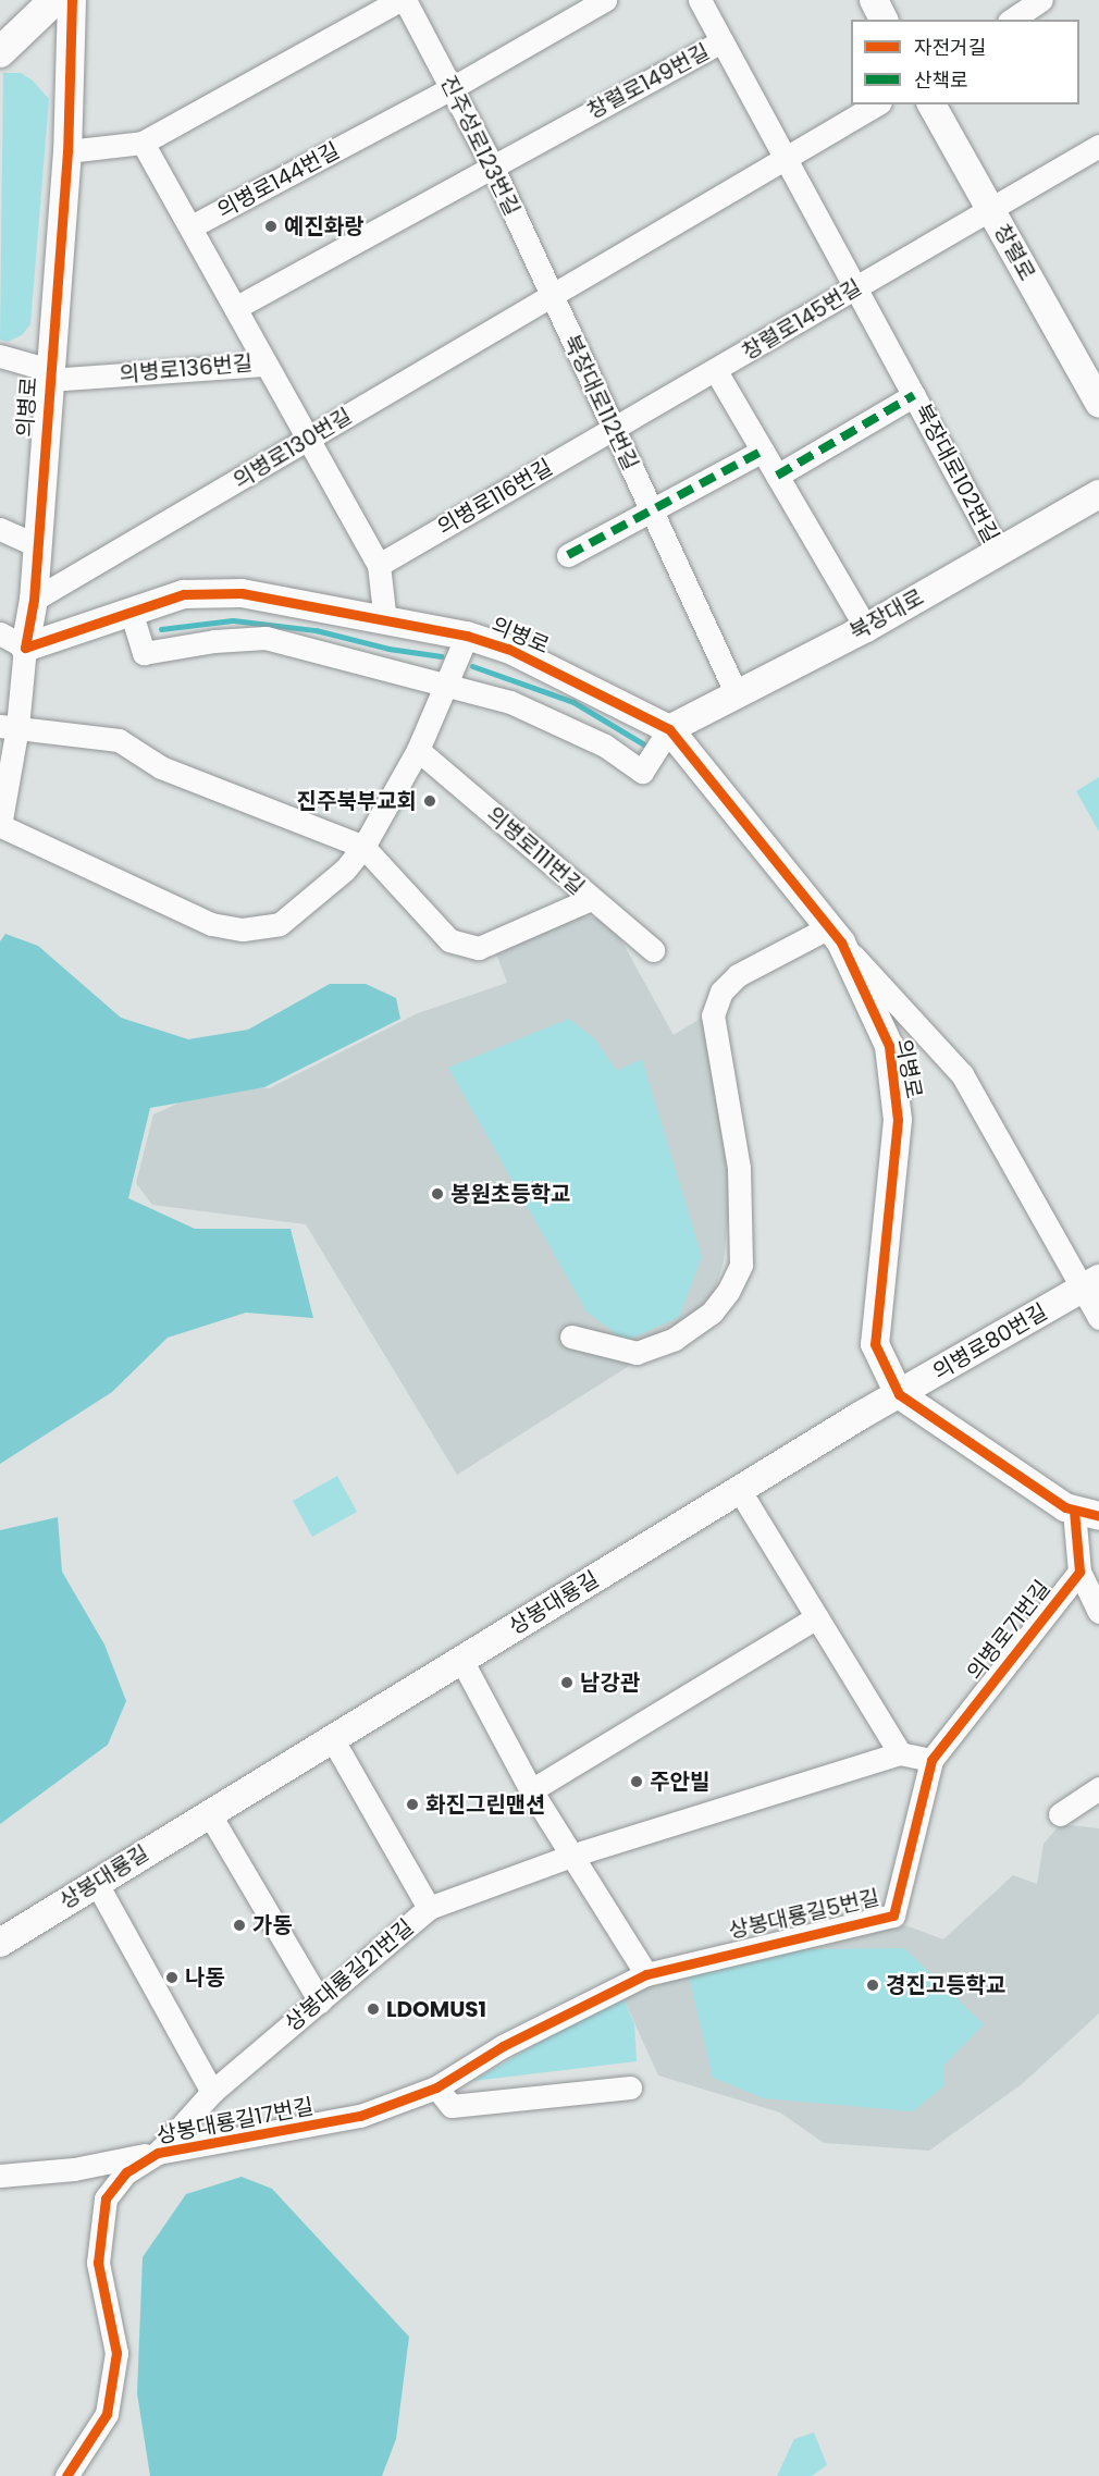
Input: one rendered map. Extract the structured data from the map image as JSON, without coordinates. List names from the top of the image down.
{
  "streets": {
    "street": [
      "창렬로149번길",
      "진주성로123번길",
      "의병로144번길",
      "창렬로",
      "창렬로145번길",
      "의병로136번길",
      "북장대로112번길",
      "의병로",
      "의병로130번길",
      "북장대로102번길",
      "의병로116번길",
      "북장대로",
      "의병로111번길",
      "의병로80번길",
      "상봉대룡길",
      "의병로71번길",
      "상봉대룡길5번길",
      "상봉대룡길21번길",
      "상봉대룡길17번길"
    ]
  },
  "crossings": [
    ["창렬로149번길", "진주성로123번길"],
    ["창렬로149번길", "북장대로102번길"],
    ["진주성로123번길", "의병로144번길"],
    ["진주성로123번길", "북장대로112번길"],
    ["진주성로123번길", "의병로130번길"],
    ["의병로144번길", "의병로136번길"],
    ["창렬로", "창렬로145번길"],
    ["창렬로145번길", "북장대로112번길"],
    ["창렬로145번길", "북장대로102번길"],
    ["창렬로145번길", "의병로116번길"],
    ["의병로136번길", "의병로"],
    ["북장대로112번길", "의병로130번길"],
    ["북장대로112번길", "의병로116번길"],
    ["북장대로112번길", "북장대로"],
    ["의병로", "의병로130번길"],
    ["의병로", "북장대로"],
    ["의병로", "의병로80번길"],
    ["의병로", "상봉대룡길"],
    ["북장대로102번길", "북장대로"],
    ["의병로80번길", "상봉대룡길"],
    ["상봉대룡길", "상봉대룡길21번길"],
    ["의병로71번길", "상봉대룡길5번길"],
    ["상봉대룡길5번길", "상봉대룡길17번길"],
    ["상봉대룡길21번길", "상봉대룡길17번길"]
  ],
  "places": [
    "예진화랑",
    "진주북부교회",
    "봉원초등학교",
    "남강관",
    "주안빌",
    "화진그린맨션",
    "가동",
    "나동",
    "경진고등학교",
    "LDOMUS1"
  ],
  "legend": ["자전거길", "산책로"]
}
